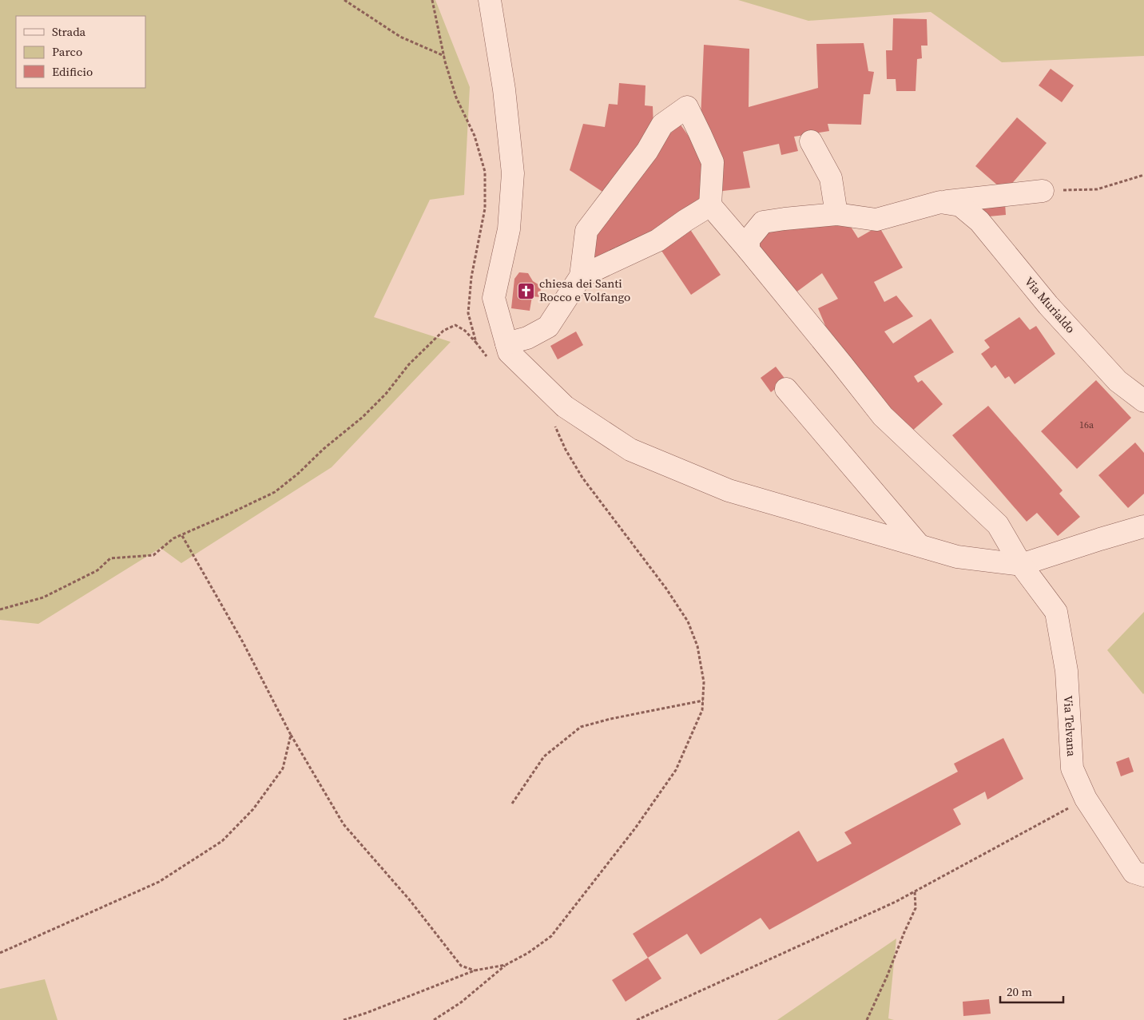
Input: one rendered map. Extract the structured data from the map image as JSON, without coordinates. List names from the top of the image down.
{
  "streets": {
    "street": ["Via Murialdo", "Via Telvana"]
  },
  "places": {
    "church": ["chiesa dei Santi Rocco e Volfango"]
  },
  "house_numbers": ["16a"],
  "legend": ["Strada", "Parco", "Edificio"],
  "scale_bar": "20 m"
}
